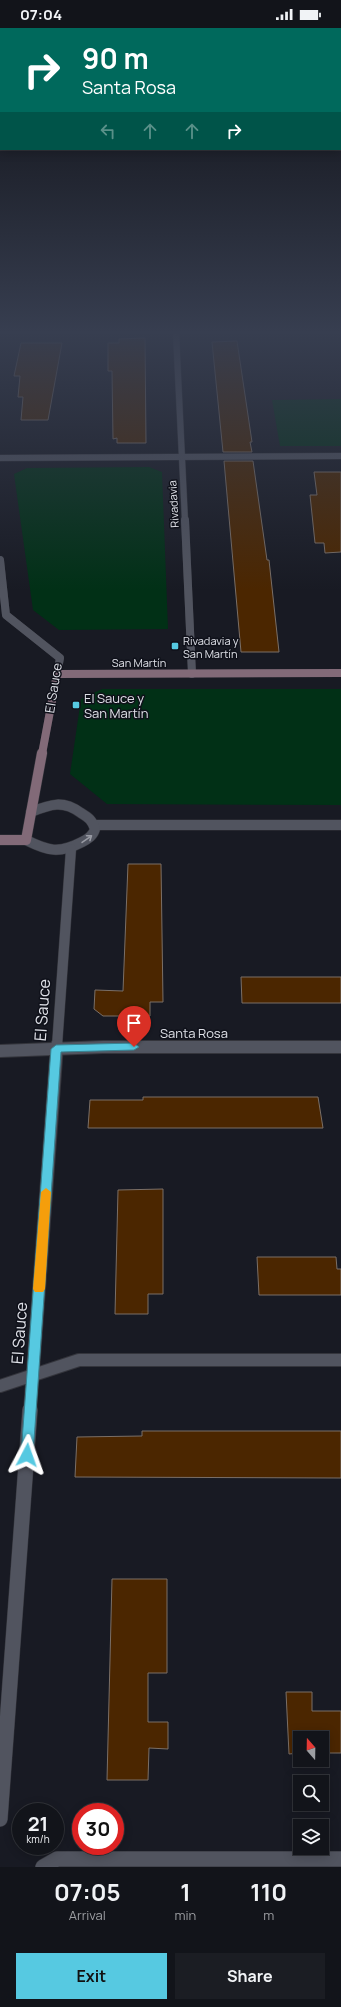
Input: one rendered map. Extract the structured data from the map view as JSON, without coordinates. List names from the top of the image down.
{
  "streets": {
    "street": [
      "Rivadavia",
      "San Martín",
      "El Sauce",
      "Santa Rosa"
    ]
  },
  "crossings": [
    ["Rivadavia", "San Martín"],
    ["San Martín", "El Sauce"],
    ["El Sauce", "Santa Rosa"]
  ],
  "places": {
    "transit": ["Rivadavia y San Martín", "El Sauce y San Martín"]
  },
  "north": "top",
  "page": {
    "status": "07:04",
    "turn": ["90 m", "Santa Rosa"],
    "speed": "21 km/h",
    "limit": "30",
    "eta": [
      "07:05",
      "Arrival",
      "1",
      "min",
      "110",
      "m"
    ],
    "buttons": ["Exit", "Share"]
  }
}
